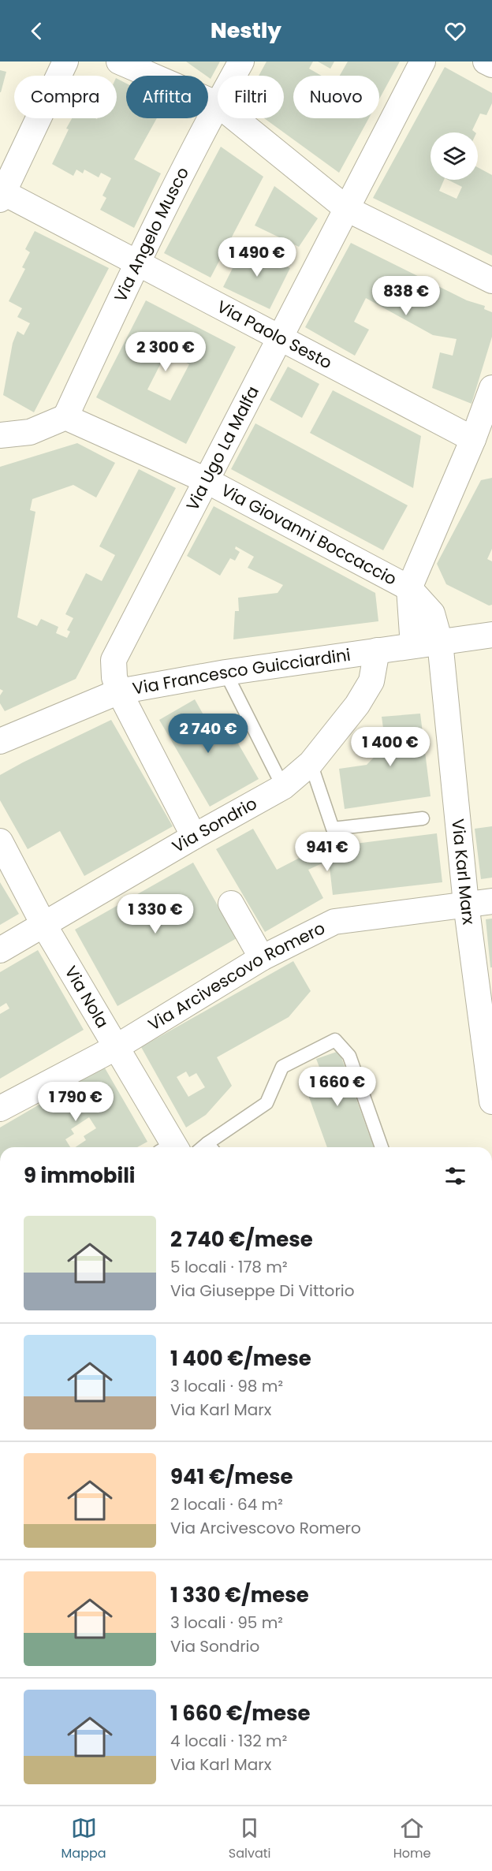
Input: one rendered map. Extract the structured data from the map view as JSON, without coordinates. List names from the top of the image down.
{
  "streets": {
    "street": [
      "Via Angelo Musco",
      "Via Paolo Sesto",
      "Via Ugo La Malfa",
      "Via Giovanni Boccaccio",
      "Via Francesco Guicciardini",
      "Via Sondrio",
      "Via Karl Marx",
      "Via Arcivescovo Romero",
      "Via Nola"
    ]
  },
  "crossings": [
    ["Via Angelo Musco", "Via Paolo Sesto"],
    ["Via Angelo Musco", "Via Giovanni Boccaccio"],
    ["Via Paolo Sesto", "Via Ugo La Malfa"],
    ["Via Ugo La Malfa", "Via Giovanni Boccaccio"],
    ["Via Ugo La Malfa", "Via Francesco Guicciardini"],
    ["Via Ugo La Malfa", "Via Sondrio"],
    ["Via Giovanni Boccaccio", "Via Francesco Guicciardini"],
    ["Via Giovanni Boccaccio", "Via Karl Marx"],
    ["Via Francesco Guicciardini", "Via Sondrio"],
    ["Via Francesco Guicciardini", "Via Karl Marx"],
    ["Via Sondrio", "Via Nola"],
    ["Via Karl Marx", "Via Arcivescovo Romero"],
    ["Via Arcivescovo Romero", "Via Nola"]
  ],
  "page": {
    "header": "Nestly",
    "chip": [
      "Compra",
      "Affitta",
      "Filtri",
      "Nuovo"
    ],
    "price": [
      "1 490 €",
      "838 €",
      "2 300 €",
      "2 740 €",
      "1 400 €",
      "941 €",
      "1 330 €",
      "1 660 €",
      "1 790 €"
    ],
    "heading": "9 immobili",
    "list": [
      {
        "name": "2 740 €/mese",
        "note": "5 locali · 178 m² · Via Giuseppe Di Vittorio"
      },
      {
        "name": "1 400 €/mese",
        "note": "3 locali · 98 m² · Via Karl Marx"
      },
      {
        "name": "941 €/mese",
        "note": "2 locali · 64 m² · Via Arcivescovo Romero"
      },
      {
        "name": "1 330 €/mese",
        "note": "3 locali · 95 m² · Via Sondrio"
      },
      {
        "name": "1 660 €/mese",
        "note": "4 locali · 132 m² · Via Karl Marx"
      }
    ],
    "tabs": ["Mappa", "Salvati", "Home"]
  }
}
